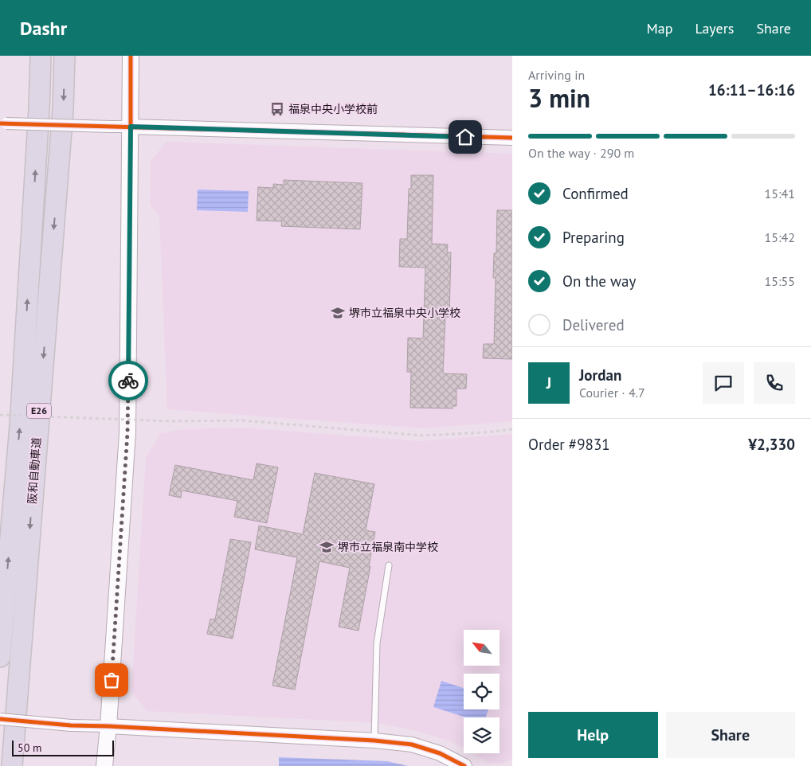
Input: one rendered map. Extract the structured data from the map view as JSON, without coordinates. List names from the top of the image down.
{
  "streets": {
    "highway": ["E26", "阪和自動車道"]
  },
  "places": {
    "bus stop": ["福泉中央小学校前"],
    "school or university": ["堺市立福泉中央小学校", "堺市立福泉南中学校"]
  },
  "scale_bar": "50 m",
  "north": "top left",
  "page": {
    "header": "Dashr",
    "nav": ["Map", "Layers", "Share"],
    "heading": ["3 min", "Arriving in", "16:11–16:16"],
    "panel": [
      "Jordan",
      "Courier · 4.7",
      "Order #9831",
      "¥2,330"
    ],
    "bar": "On the way · 290 m",
    "list": [
      ["Confirmed", "15:41"],
      ["Preparing", "15:42"],
      ["On the way", "15:55"],
      "Delivered"
    ],
    "round": "J",
    "buttons": ["Help", "Share"],
    "scale": "50 m"
  }
}
